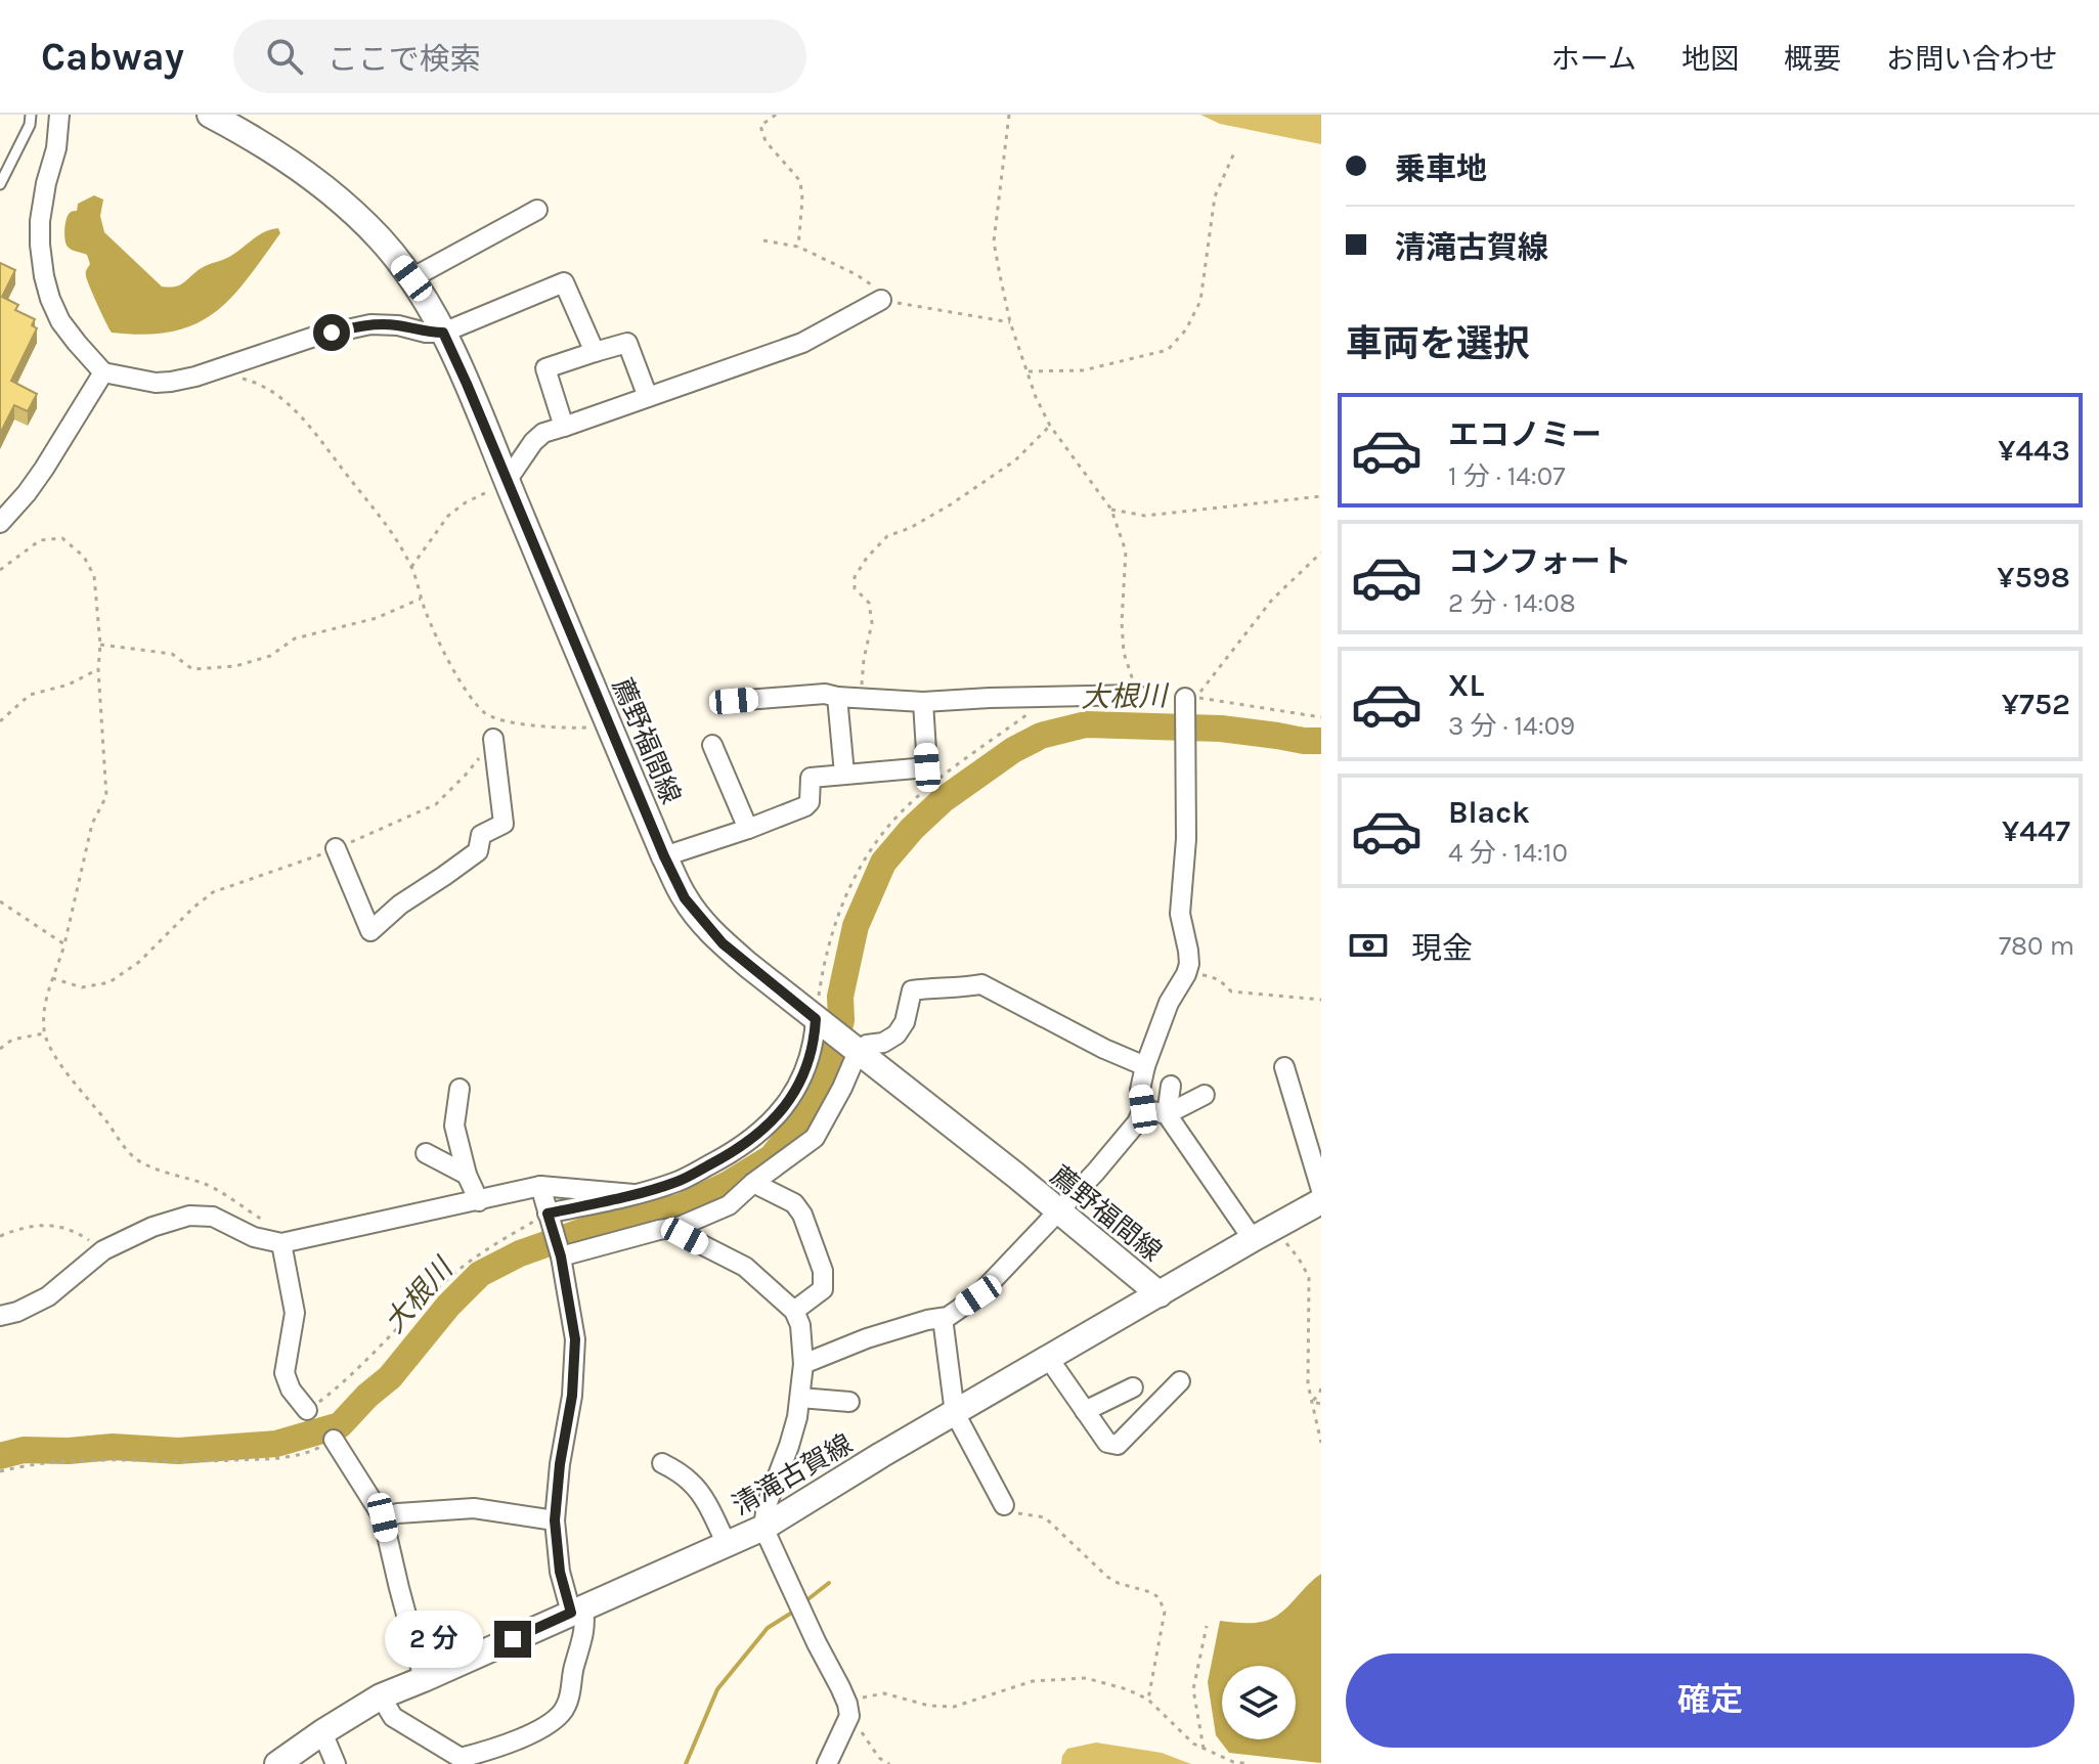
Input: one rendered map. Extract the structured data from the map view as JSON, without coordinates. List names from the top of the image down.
{
  "streets": {
    "main road": ["薦野福間線", "清滝古賀線"]
  },
  "crossings": [
    ["薦野福間線", "清滝古賀線"]
  ],
  "water": ["大根川"],
  "page": {
    "header": "Cabway",
    "search": "ここで検索",
    "nav": [
      "ホーム",
      "地図",
      "概要",
      "お問い合わせ"
    ],
    "banner": ["乗車地", "清滝古賀線"],
    "heading": "車両を選択",
    "list": [
      {
        "name": "エコノミー",
        "note": "1 分 · 14:07",
        "value": "¥443"
      },
      {
        "name": "コンフォート",
        "note": "2 分 · 14:08",
        "value": "¥598"
      },
      {
        "name": "XL",
        "note": "3 分 · 14:09",
        "value": "¥752"
      },
      {
        "name": "Black",
        "note": "4 分 · 14:10",
        "value": "¥447"
      }
    ],
    "pay": ["現金", "780 m"],
    "bubble": "2 分",
    "buttons": "確定"
  }
}
